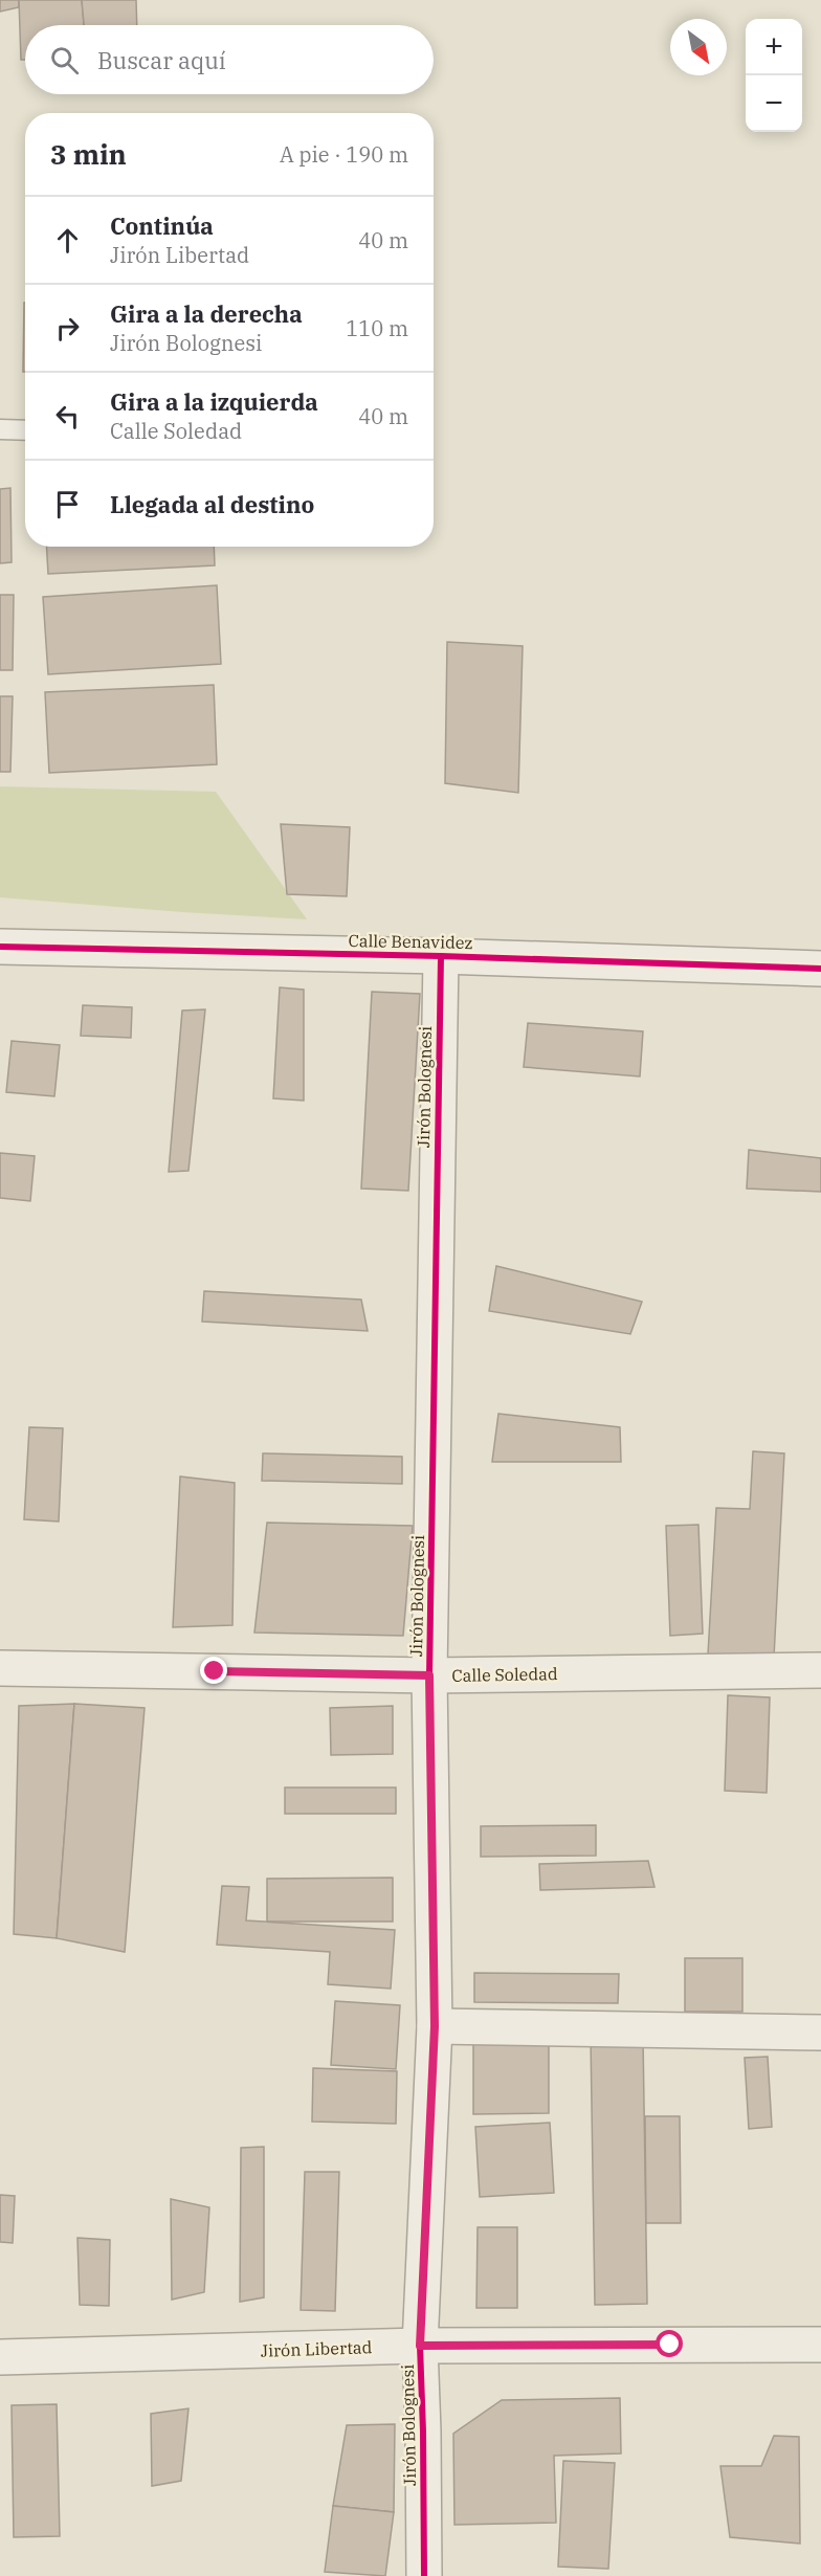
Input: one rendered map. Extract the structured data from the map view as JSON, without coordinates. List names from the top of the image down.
{
  "streets": {
    "street": [
      "Calle Benavidez",
      "Jirón Bolognesi",
      "Calle Soledad",
      "Jirón Libertad"
    ]
  },
  "crossings": [
    ["Calle Benavidez", "Jirón Bolognesi"],
    ["Jirón Bolognesi", "Calle Soledad"],
    ["Jirón Bolognesi", "Jirón Libertad"]
  ],
  "north": "bottom right",
  "page": {
    "map_buttons": ["+", "−"],
    "search": "Buscar aquí",
    "heading": ["3 min", "A pie · 190 m"],
    "list": [
      ["Continúa", "Jirón Libertad", "40 m"],
      ["Gira a la derecha", "Jirón Bolognesi", "110 m"],
      ["Gira a la izquierda", "Calle Soledad", "40 m"],
      "Llegada al destino"
    ]
  }
}
